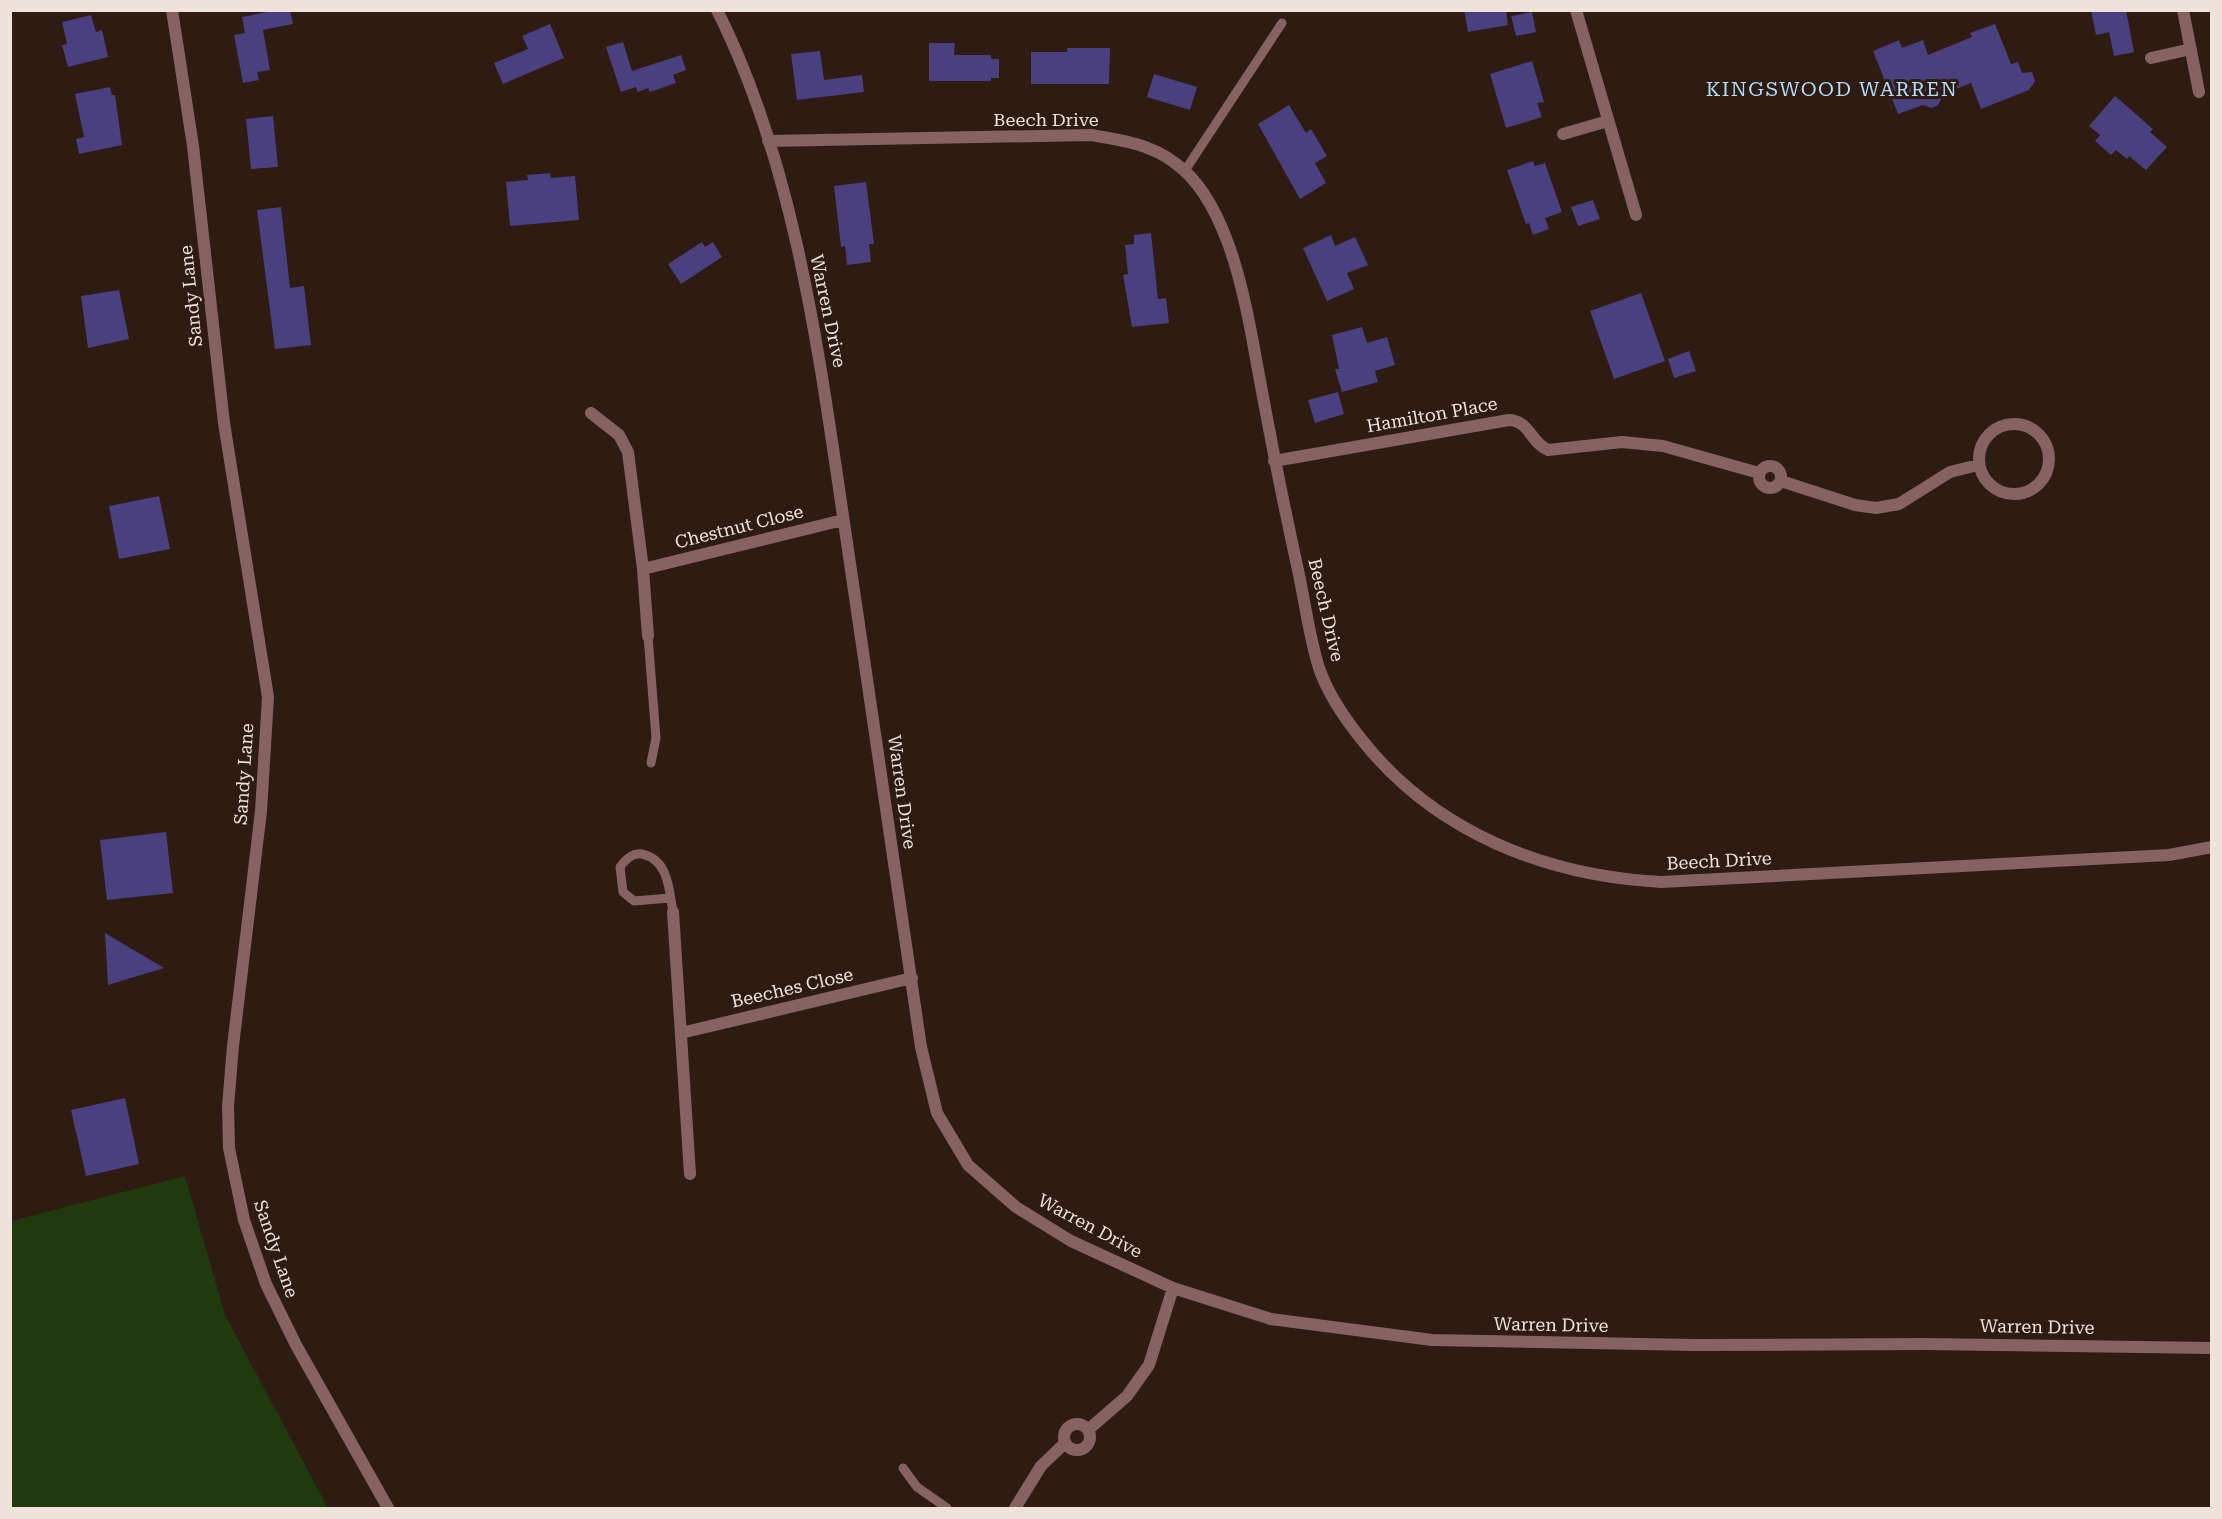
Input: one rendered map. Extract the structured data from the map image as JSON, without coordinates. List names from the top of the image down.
{
  "streets": {
    "street": [
      "Beech Drive",
      "Sandy Lane",
      "Warren Drive",
      "Hamilton Place",
      "Chestnut Close",
      "Beeches Close"
    ]
  },
  "crossings": [
    ["Beech Drive", "Warren Drive"],
    ["Beech Drive", "Hamilton Place"],
    ["Warren Drive", "Chestnut Close"],
    ["Warren Drive", "Beeches Close"]
  ],
  "districts": ["KINGSWOOD WARREN"]
}
